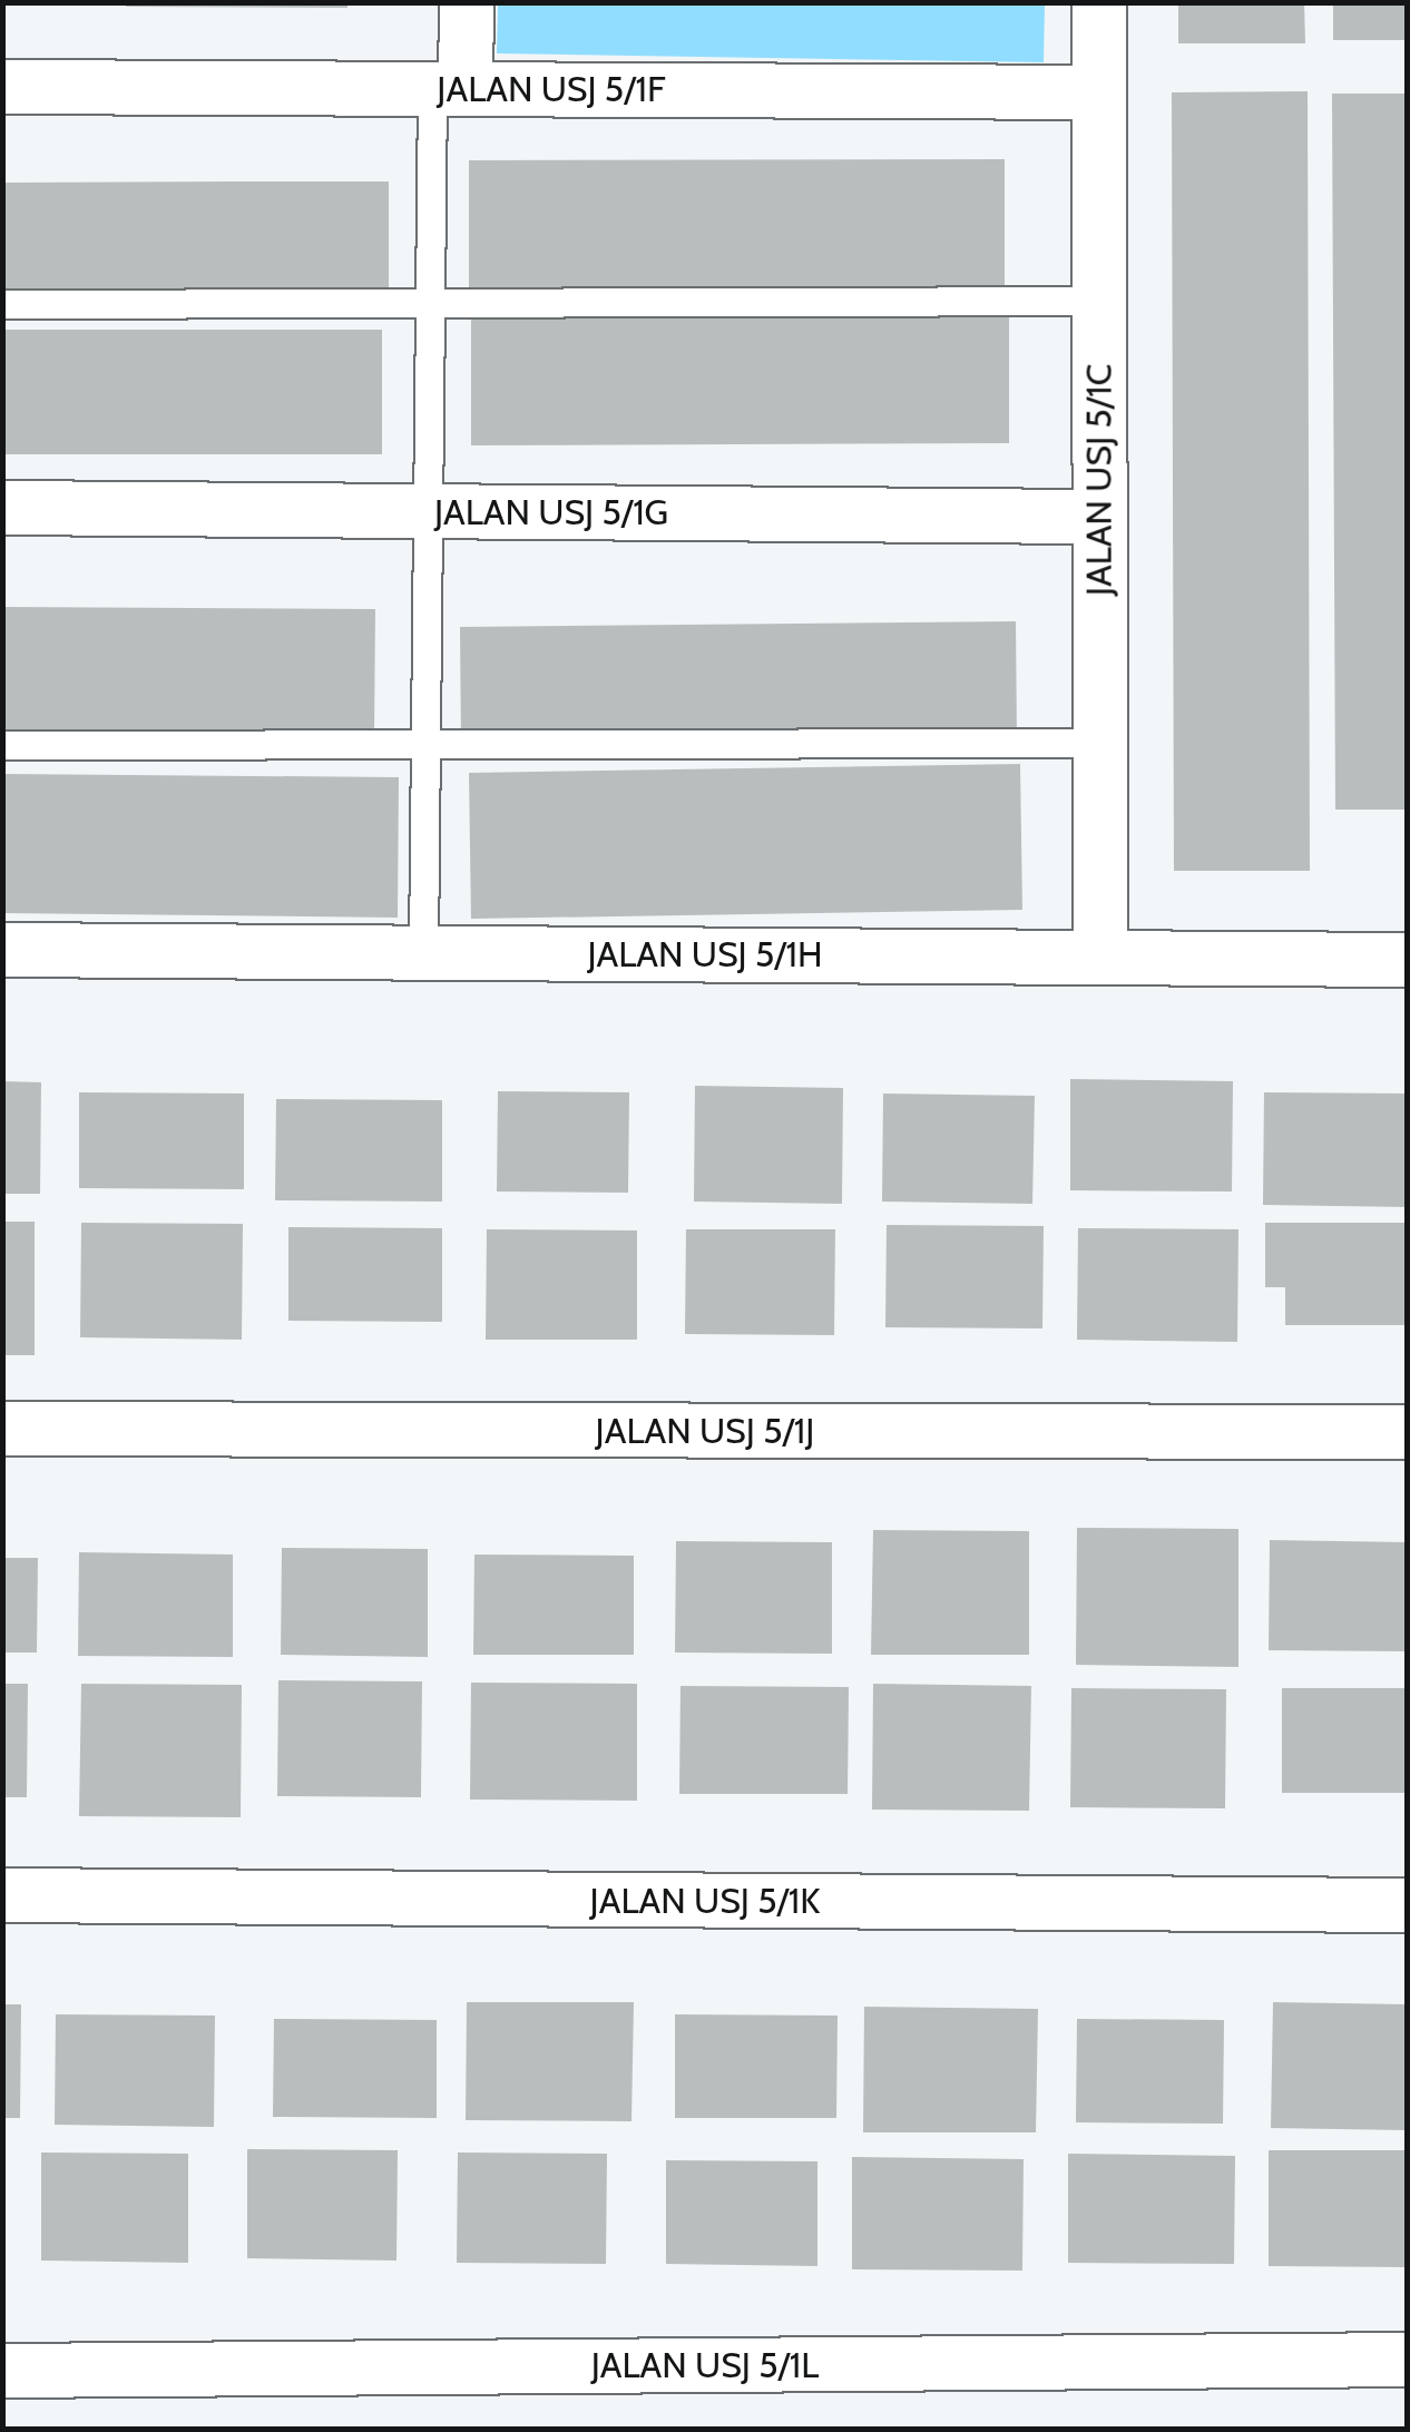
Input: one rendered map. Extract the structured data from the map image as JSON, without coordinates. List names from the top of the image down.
{
  "streets": {
    "street": [
      "JALAN USJ 5/1F",
      "JALAN USJ 5/1C",
      "JALAN USJ 5/1G",
      "JALAN USJ 5/1H",
      "JALAN USJ 5/1J",
      "JALAN USJ 5/1K",
      "JALAN USJ 5/1L"
    ]
  },
  "crossings": [
    ["JALAN USJ 5/1F", "JALAN USJ 5/1C"],
    ["JALAN USJ 5/1C", "JALAN USJ 5/1G"],
    ["JALAN USJ 5/1C", "JALAN USJ 5/1H"]
  ]
}
